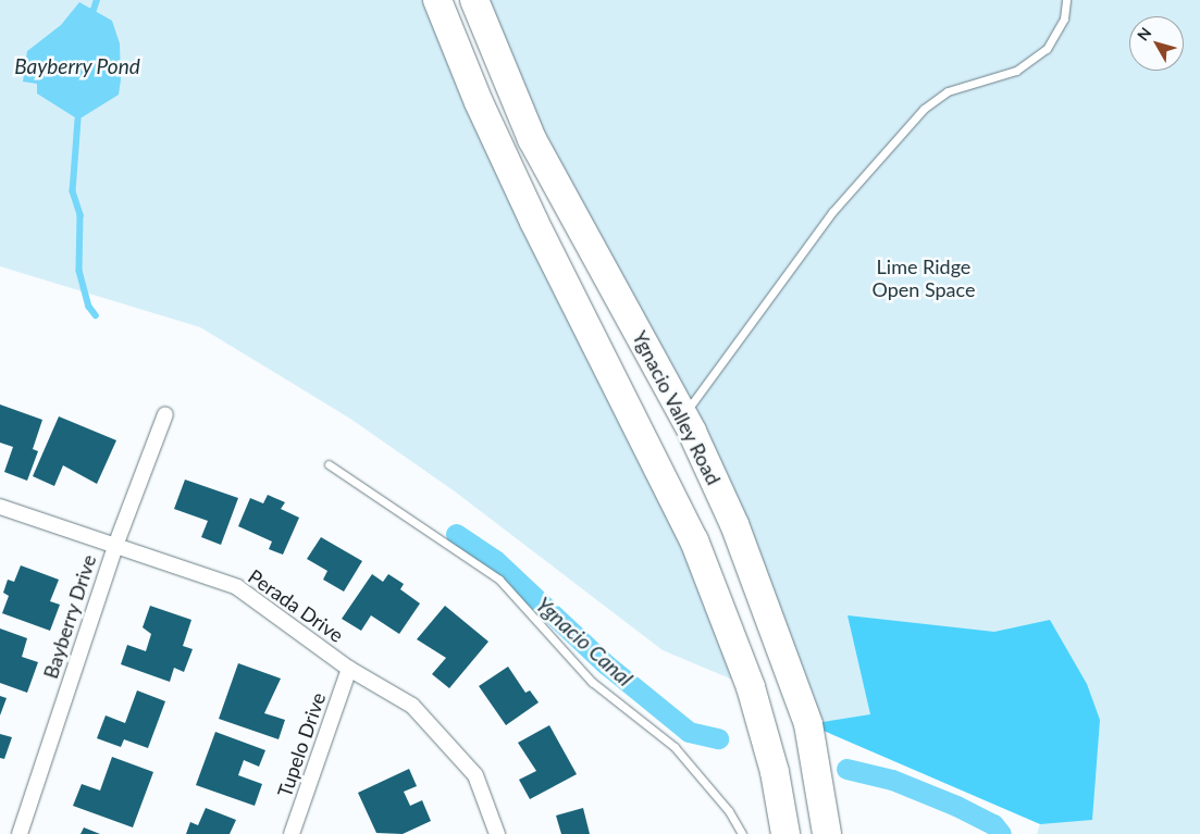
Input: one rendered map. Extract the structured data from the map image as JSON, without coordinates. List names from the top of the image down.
{
  "streets": {
    "highway": ["Ygnacio Valley Road"],
    "street": ["Perada Drive", "Bayberry Drive", "Tupelo Drive"]
  },
  "crossings": [
    ["Perada Drive", "Bayberry Drive"],
    ["Perada Drive", "Tupelo Drive"]
  ],
  "water": ["Bayberry Pond", "Ygnacio Canal"],
  "parks": ["Lime Ridge Open Space"],
  "north": "top left"
}
